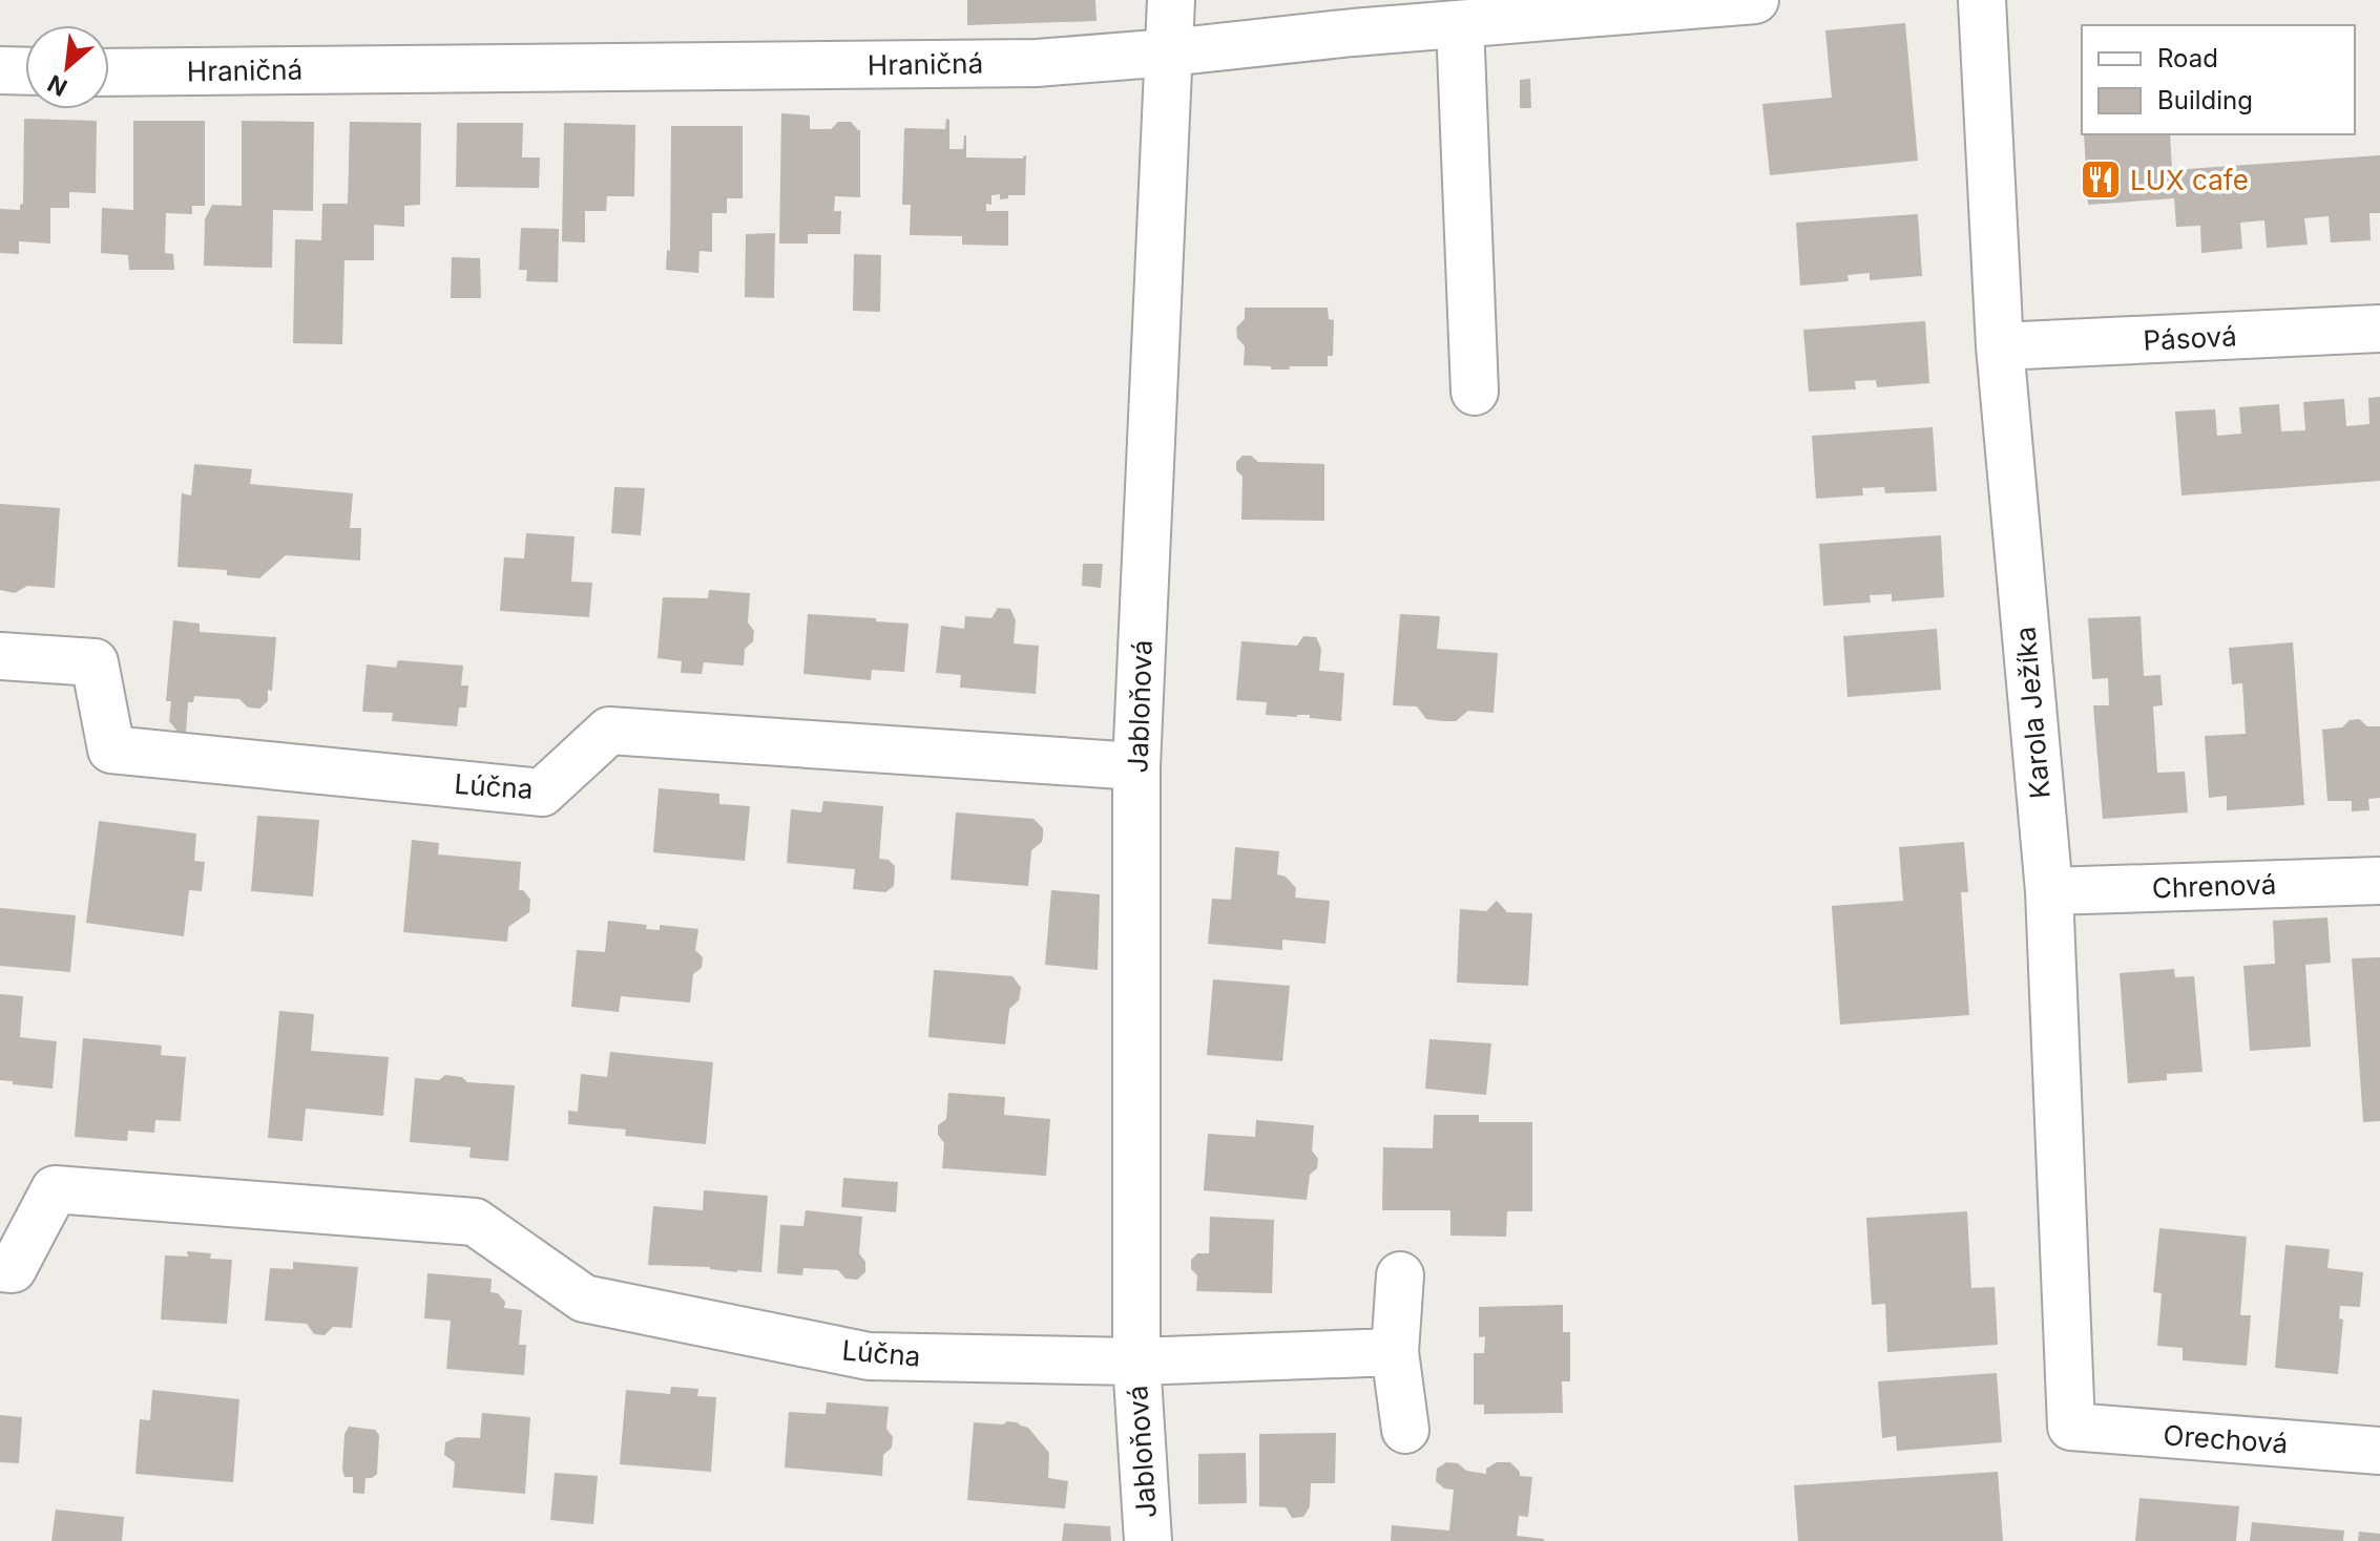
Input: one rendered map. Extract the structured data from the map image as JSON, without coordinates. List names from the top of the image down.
{
  "streets": {
    "street": [
      "Hraničná",
      "Pásová",
      "Jabloňová",
      "Karola Ježíka",
      "Lúčna",
      "Chrenová",
      "Orechová"
    ]
  },
  "crossings": [
    ["Hraničná", "Jabloňová"],
    ["Pásová", "Karola Ježíka"],
    ["Jabloňová", "Lúčna"],
    ["Karola Ježíka", "Chrenová"],
    ["Karola Ježíka", "Orechová"]
  ],
  "places": {
    "restaurant": ["LUX cafe"]
  },
  "legend": ["Road", "Building"],
  "north": "bottom left"
}
